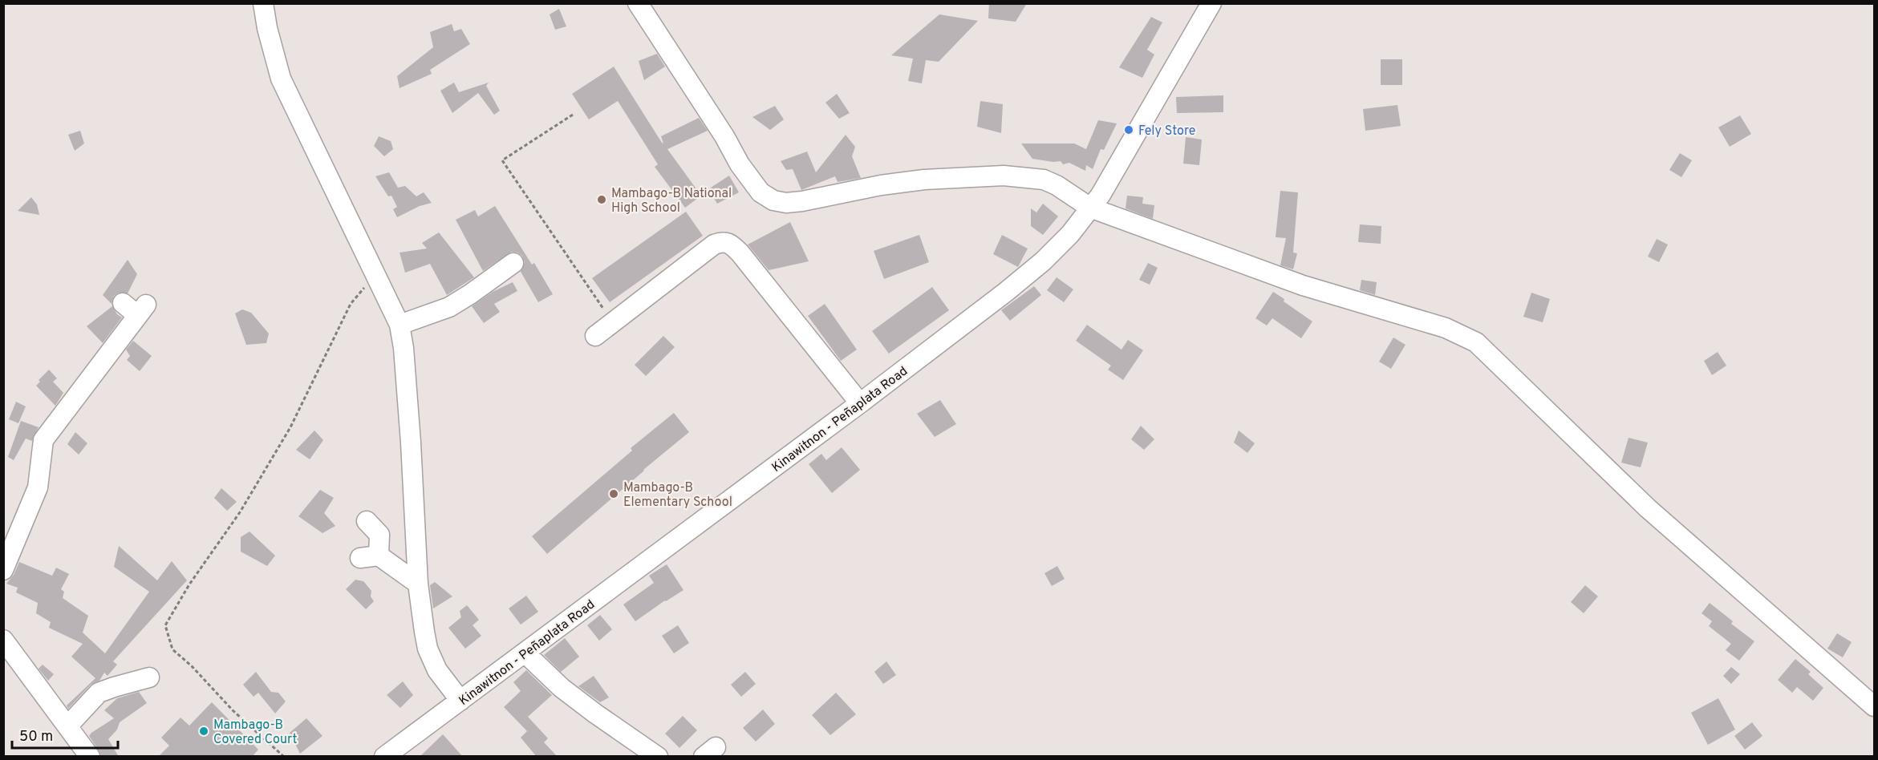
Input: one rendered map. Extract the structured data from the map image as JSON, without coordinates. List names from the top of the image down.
{
  "streets": {
    "street": ["Kinawitnon - Peñaplata Road"]
  },
  "places": [
    "Fely Store",
    "Mambago-B National High School",
    "Mambago-B Elementary School",
    "Mambago-B Covered Court"
  ],
  "scale_bar": "50 m"
}
